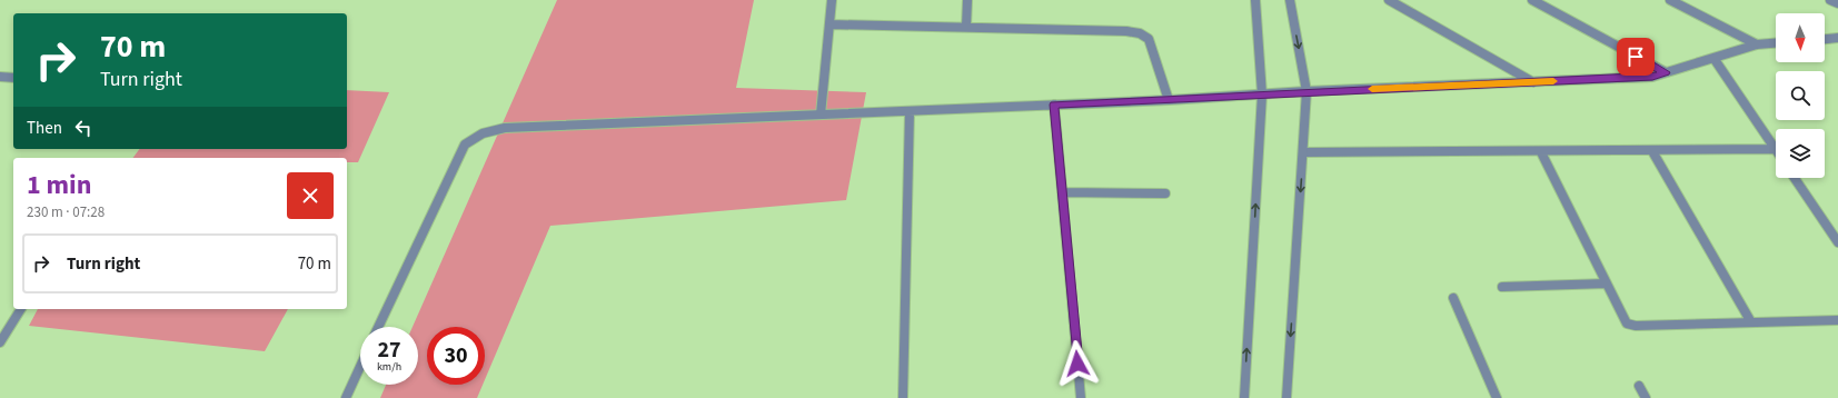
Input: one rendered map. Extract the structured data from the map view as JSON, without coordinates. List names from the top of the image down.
{
  "north": "bottom",
  "page": {
    "turn": ["70 m", "Turn right"],
    "then": "Then",
    "heading": ["1 min", "230 m · 07:28"],
    "list": [
      {
        "name": "Turn right",
        "value": "70 m"
      }
    ],
    "speed": "27 km/h",
    "limit": "30"
  }
}
